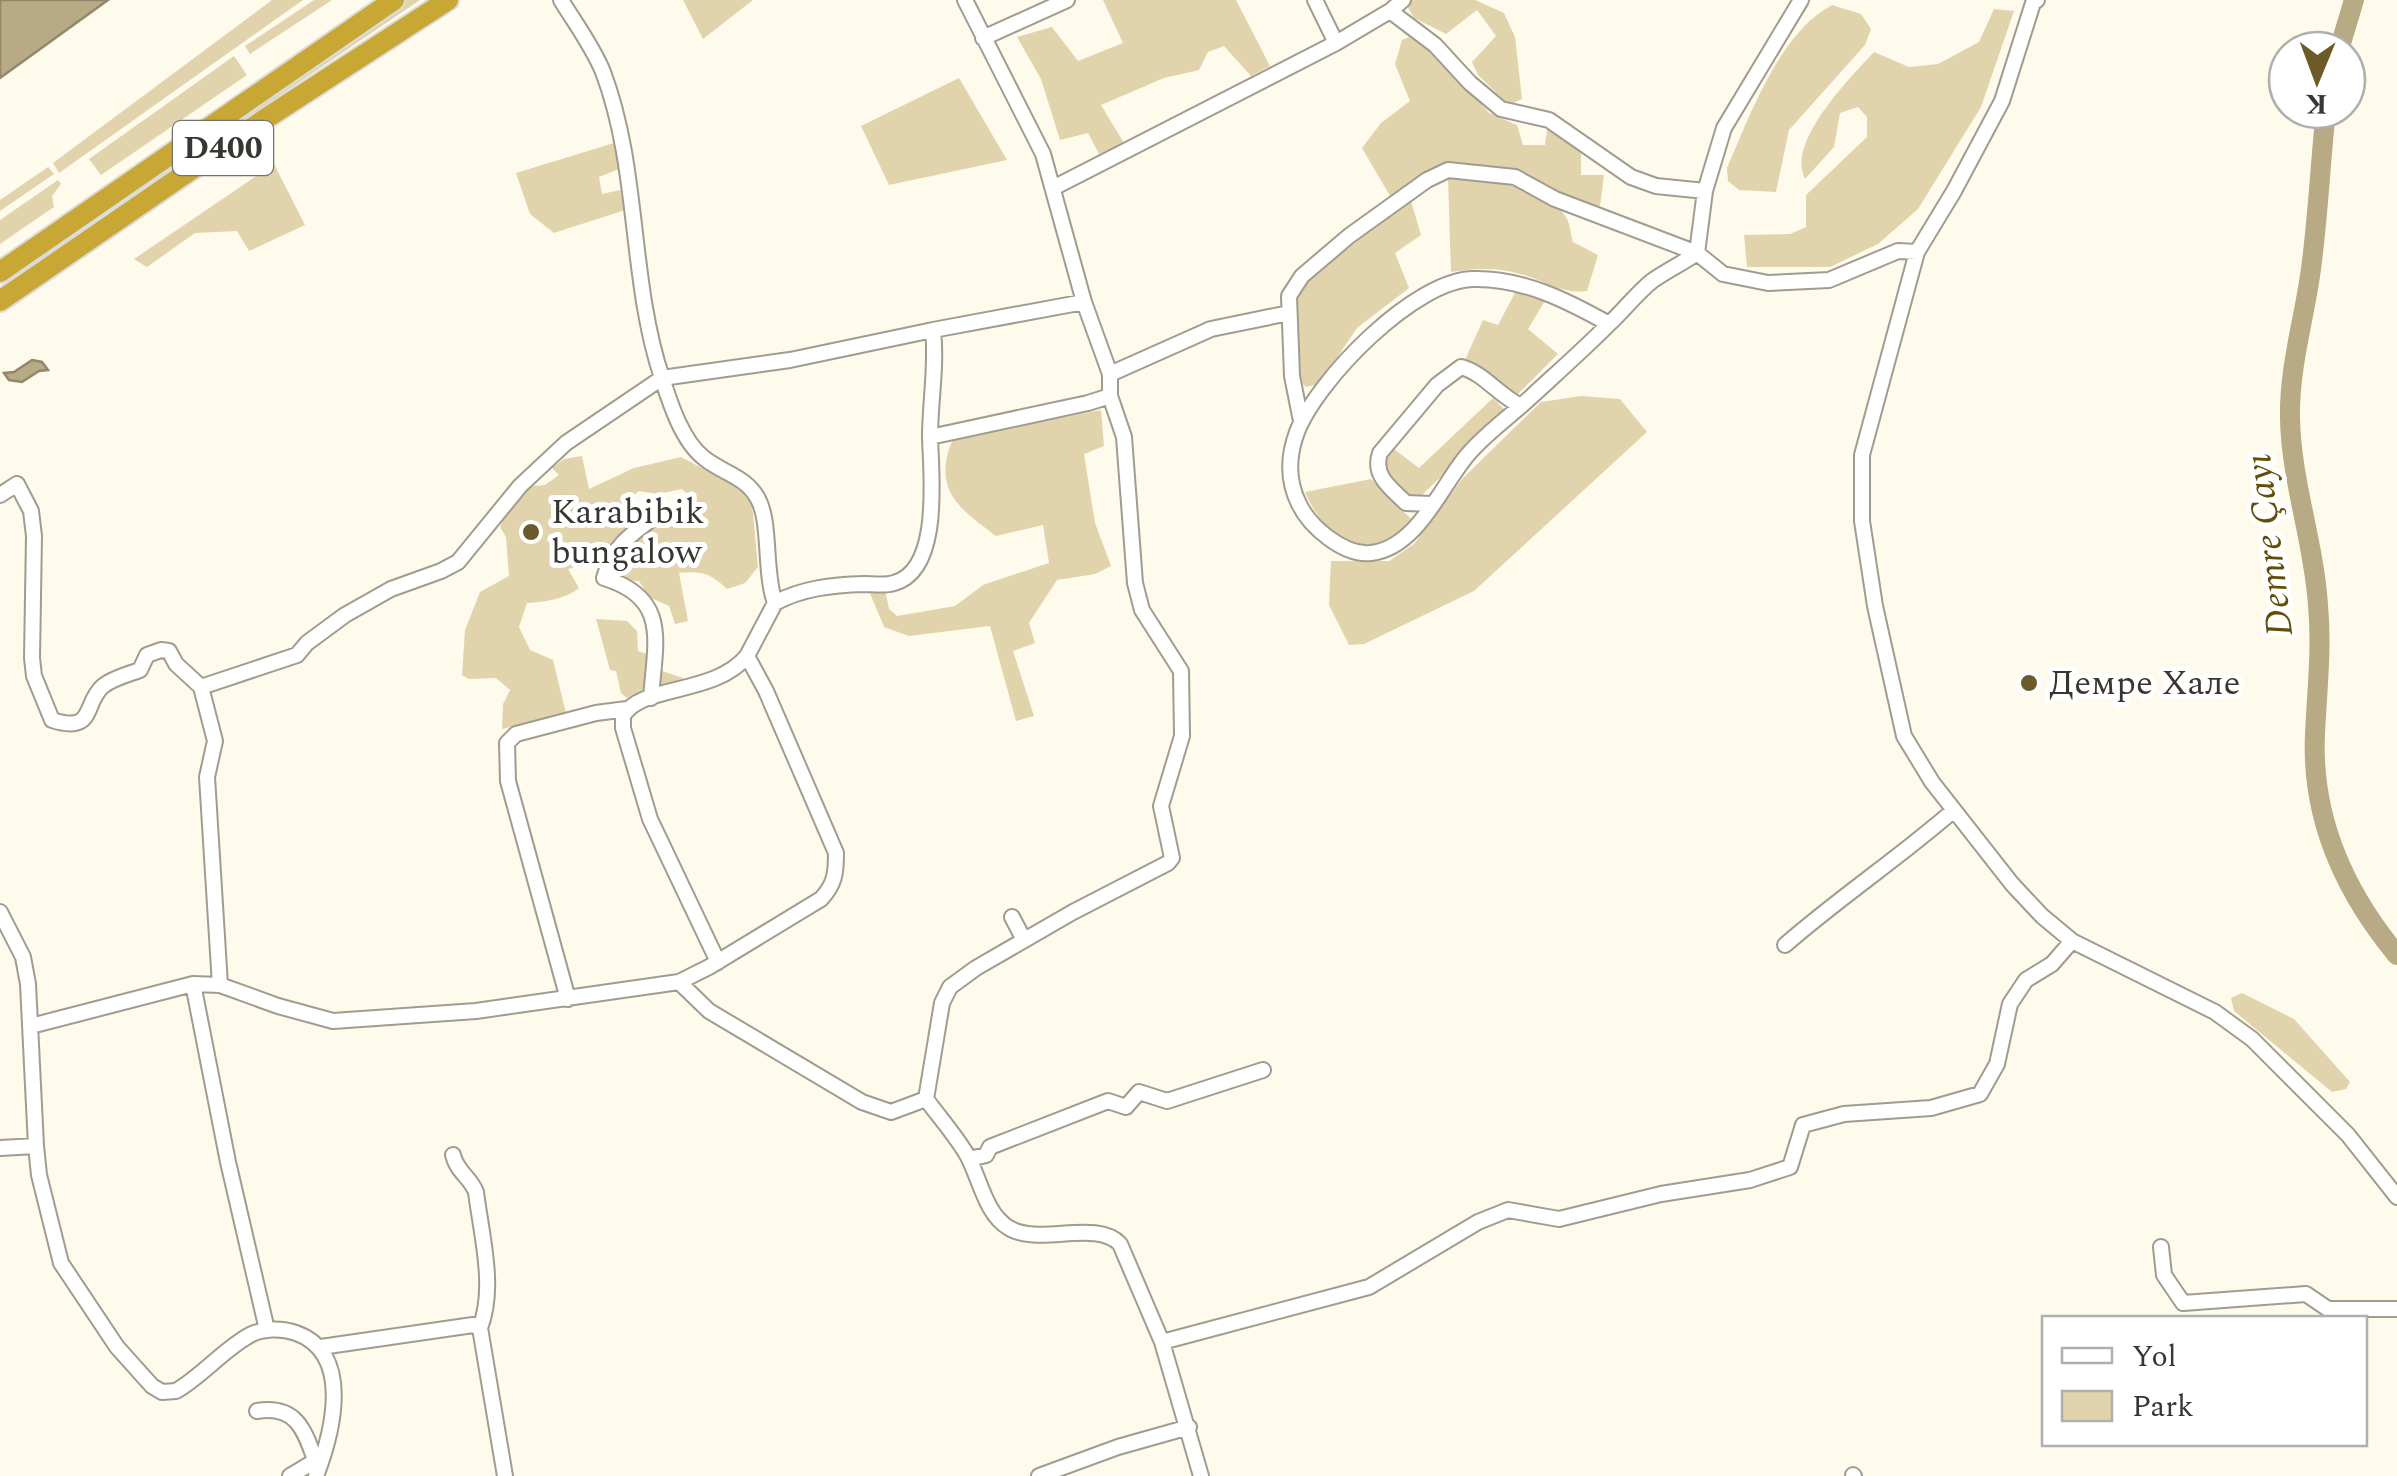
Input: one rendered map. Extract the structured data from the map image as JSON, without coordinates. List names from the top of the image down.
{
  "streets": {
    "highway": ["D400"]
  },
  "water": ["Demre Çayı"],
  "places": ["Karabibik bungalow", "Демре Хале"],
  "legend": ["Yol", "Park"],
  "north": "bottom"
}
